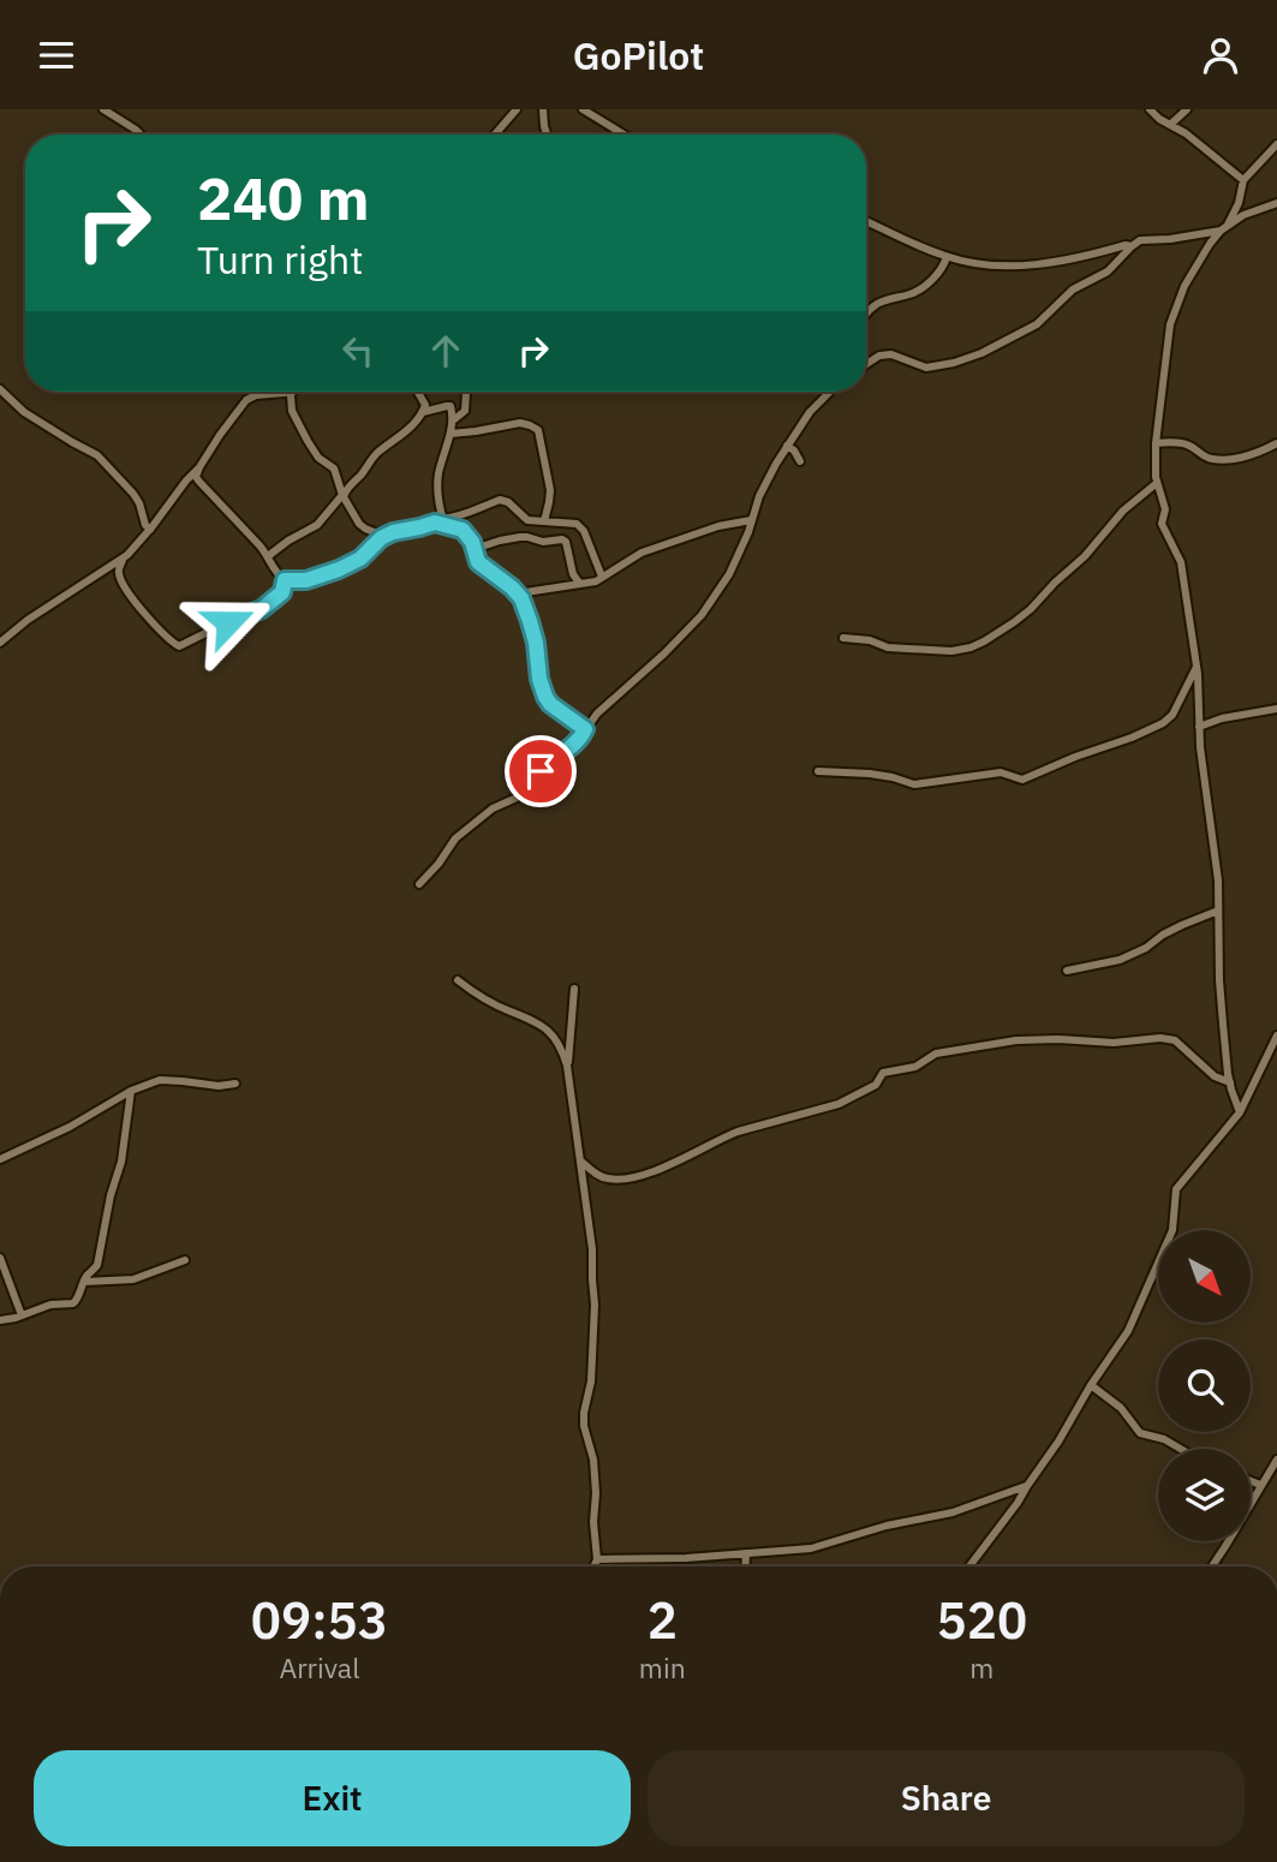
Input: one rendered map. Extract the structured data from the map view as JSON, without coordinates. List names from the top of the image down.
{
  "north": "bottom right",
  "page": {
    "header": "GoPilot",
    "turn": ["240 m", "Turn right"],
    "eta": [
      "09:53",
      "Arrival",
      "2",
      "min",
      "520",
      "m"
    ],
    "buttons": ["Exit", "Share"]
  }
}
